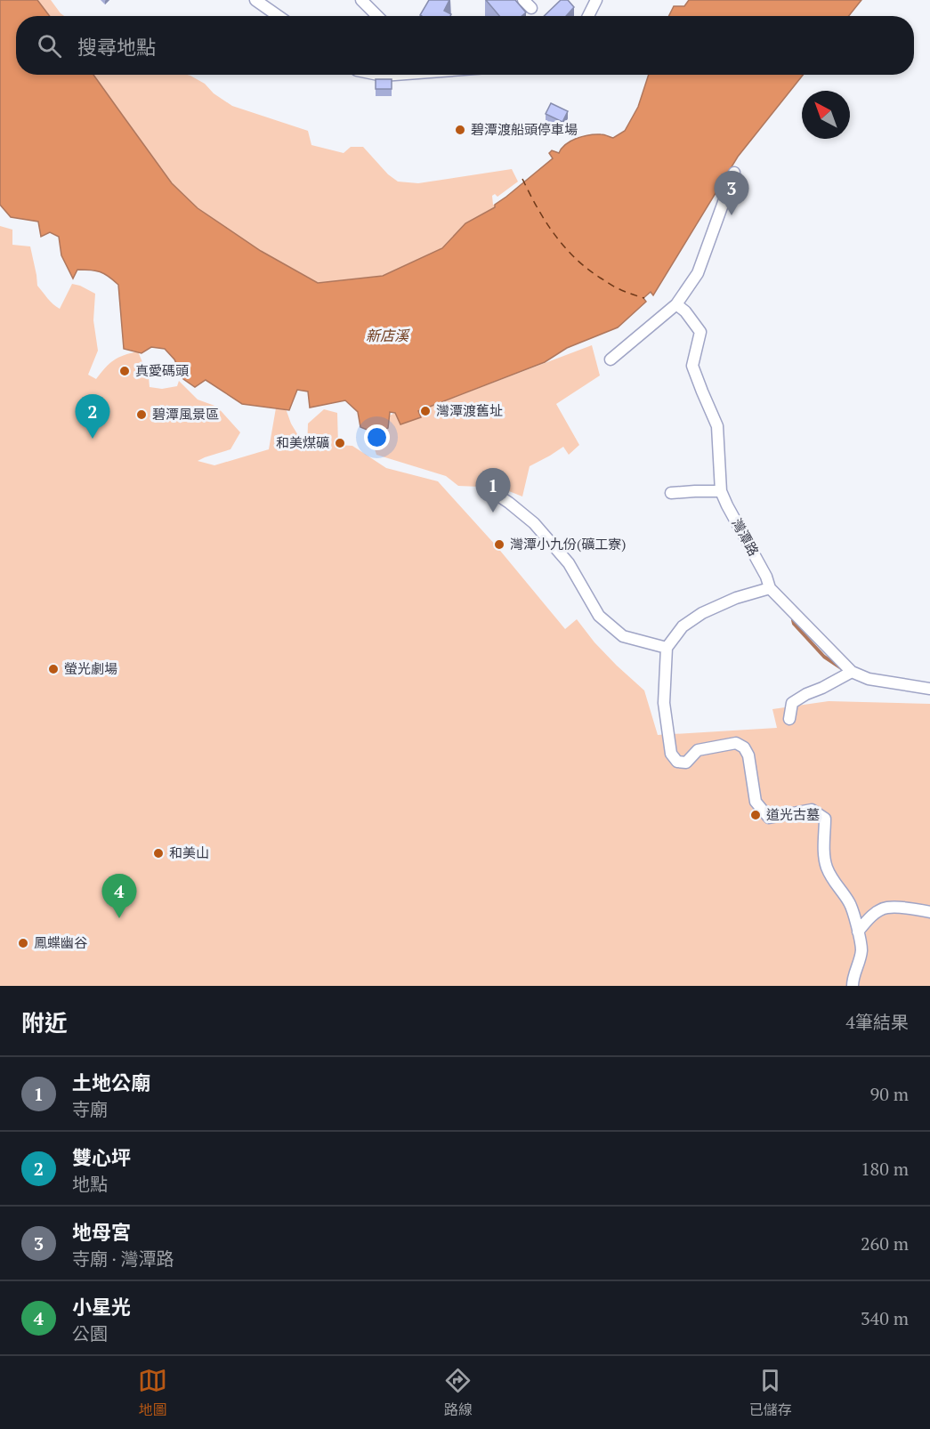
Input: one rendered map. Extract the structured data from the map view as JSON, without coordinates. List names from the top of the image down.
{
  "streets": {
    "street": ["灣潭路"]
  },
  "water": ["新店溪"],
  "places": [
    "碧潭渡船頭停車場",
    "真愛碼頭",
    "灣潭渡舊址",
    "碧潭風景區",
    "和美煤礦",
    "灣潭小九份(礦工寮)",
    "螢光劇場",
    "道光古墓",
    "和美山",
    "鳳蝶幽谷"
  ],
  "north": "top left",
  "page": {
    "search": "搜尋地點",
    "pins": [
      "3",
      "2",
      "1",
      "4"
    ],
    "heading": ["附近", "4筆結果"],
    "list": [
      {
        "mark": "1",
        "name": "土地公廟",
        "note": "寺廟",
        "value": "90 m"
      },
      {
        "mark": "2",
        "name": "雙心坪",
        "note": "地點",
        "value": "180 m"
      },
      {
        "mark": "3",
        "name": "地母宮",
        "note": "寺廟 · 灣潭路",
        "value": "260 m"
      },
      {
        "mark": "4",
        "name": "小星光",
        "note": "公園",
        "value": "340 m"
      }
    ],
    "nav": ["地圖", "路線", "已儲存"]
  }
}
